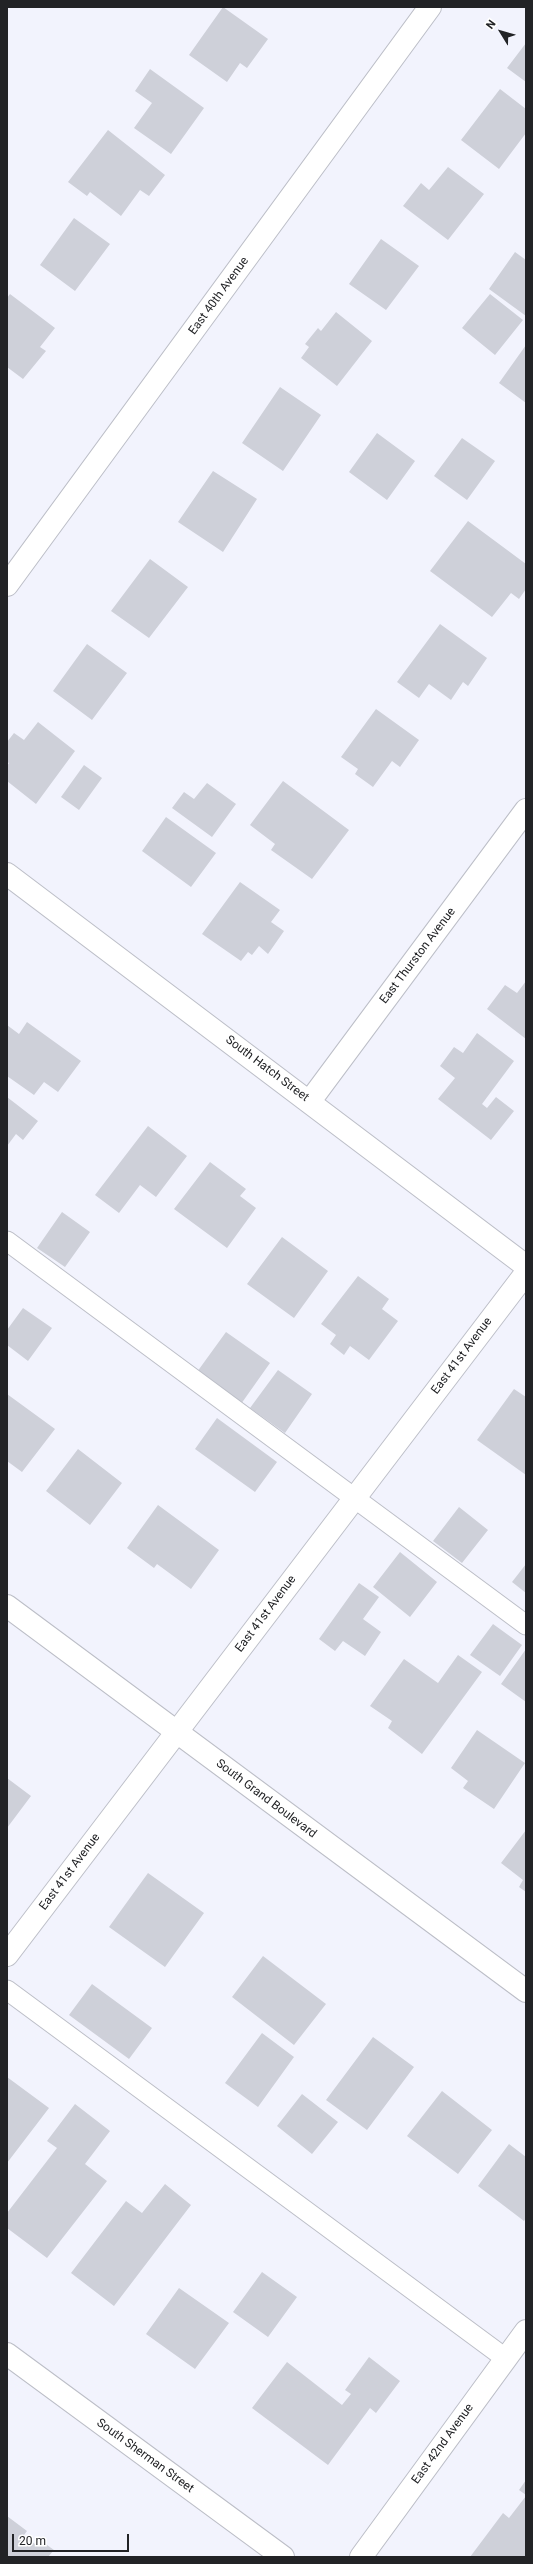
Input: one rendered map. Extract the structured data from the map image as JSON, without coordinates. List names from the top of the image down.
{
  "streets": {
    "street": [
      "East 40th Avenue",
      "East Thurston Avenue",
      "South Hatch Street",
      "East 41st Avenue",
      "South Grand Boulevard",
      "East 42nd Avenue",
      "South Sherman Street"
    ]
  },
  "crossings": [
    ["East Thurston Avenue", "South Hatch Street"],
    ["East 41st Avenue", "South Grand Boulevard"]
  ],
  "scale_bar": "20 m",
  "north": "top left"
}
